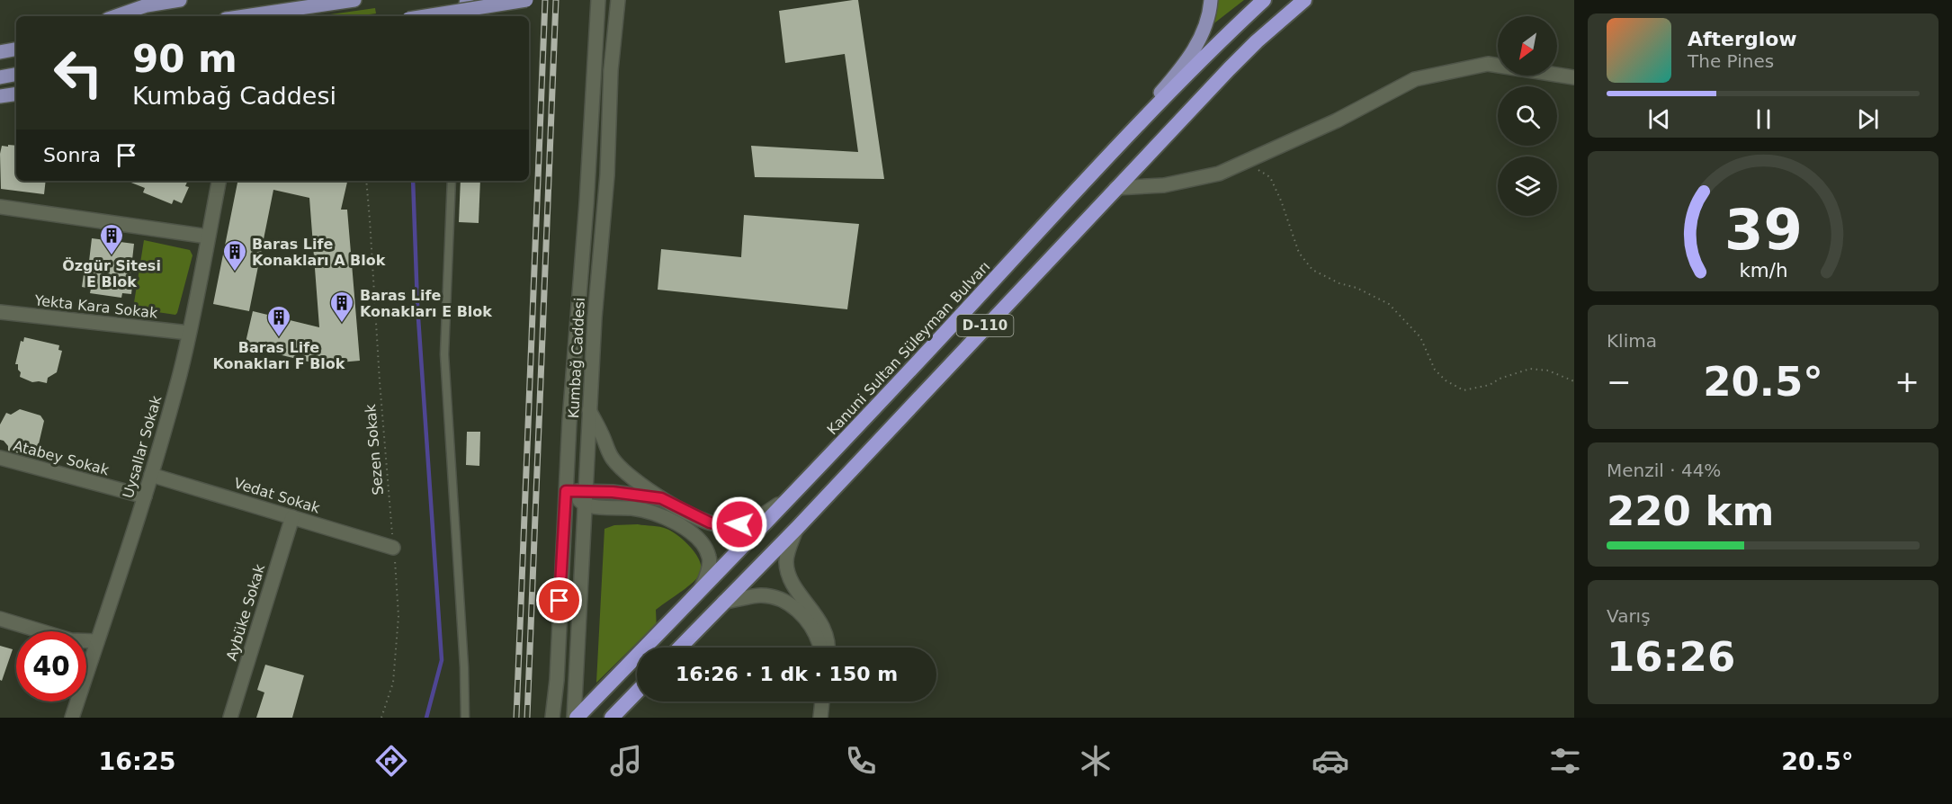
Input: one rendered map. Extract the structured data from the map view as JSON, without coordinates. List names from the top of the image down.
{
  "streets": {
    "highway": ["D-110", "Kanuni Sultan Süleyman Bulvarı"],
    "street": [
      "Yekta Kara Sokak",
      "Kumbağ Caddesi",
      "Uysallar Sokak",
      "Atabey Sokak",
      "Vedat Sokak",
      "Aybüke Sokak"
    ],
    "path": ["Sezen Sokak"]
  },
  "crossings": [
    ["Yekta Kara Sokak", "Uysallar Sokak"],
    ["Kanuni Sultan Süleyman Bulvarı", "Kumbağ Caddesi"],
    ["Uysallar Sokak", "Atabey Sokak"],
    ["Uysallar Sokak", "Vedat Sokak"],
    ["Sezen Sokak", "Vedat Sokak"],
    ["Vedat Sokak", "Aybüke Sokak"]
  ],
  "places": {
    "building": [
      "Özgür Sitesi E Blok",
      "Baras Life Konakları A Blok",
      "Baras Life Konakları E Blok",
      "Baras Life Konakları F Blok"
    ]
  },
  "north": "bottom left",
  "page": {
    "turn": ["90 m", "Kumbağ Caddesi"],
    "song": ["Afterglow", "The Pines"],
    "then": "Sonra",
    "tile": [
      "Klima",
      ["Menzil · 44%", "220 km"],
      ["Varış", "16:26"]
    ],
    "heat": ["−", "20.5°", "+"],
    "limit": "40",
    "trip": "16:26 · 1 dk · 150 m",
    "tabs": ["16:25", "20.5°"],
    "gauge": ["39", "km/h"]
  }
}
